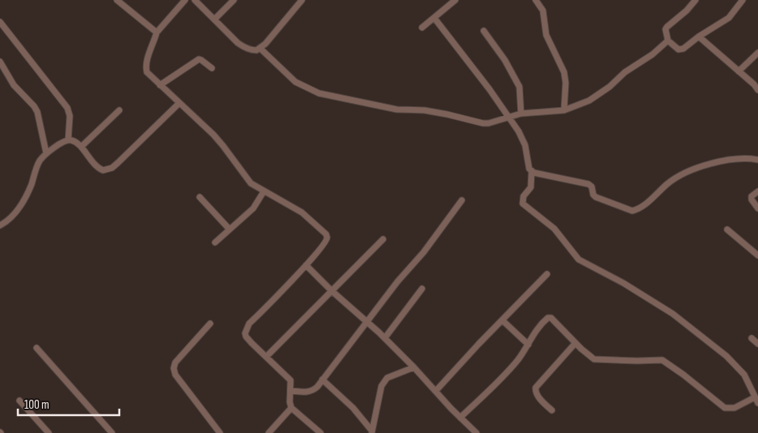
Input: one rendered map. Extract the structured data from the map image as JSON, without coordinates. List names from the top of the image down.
{
  "scale_bar": "100 m"
}
